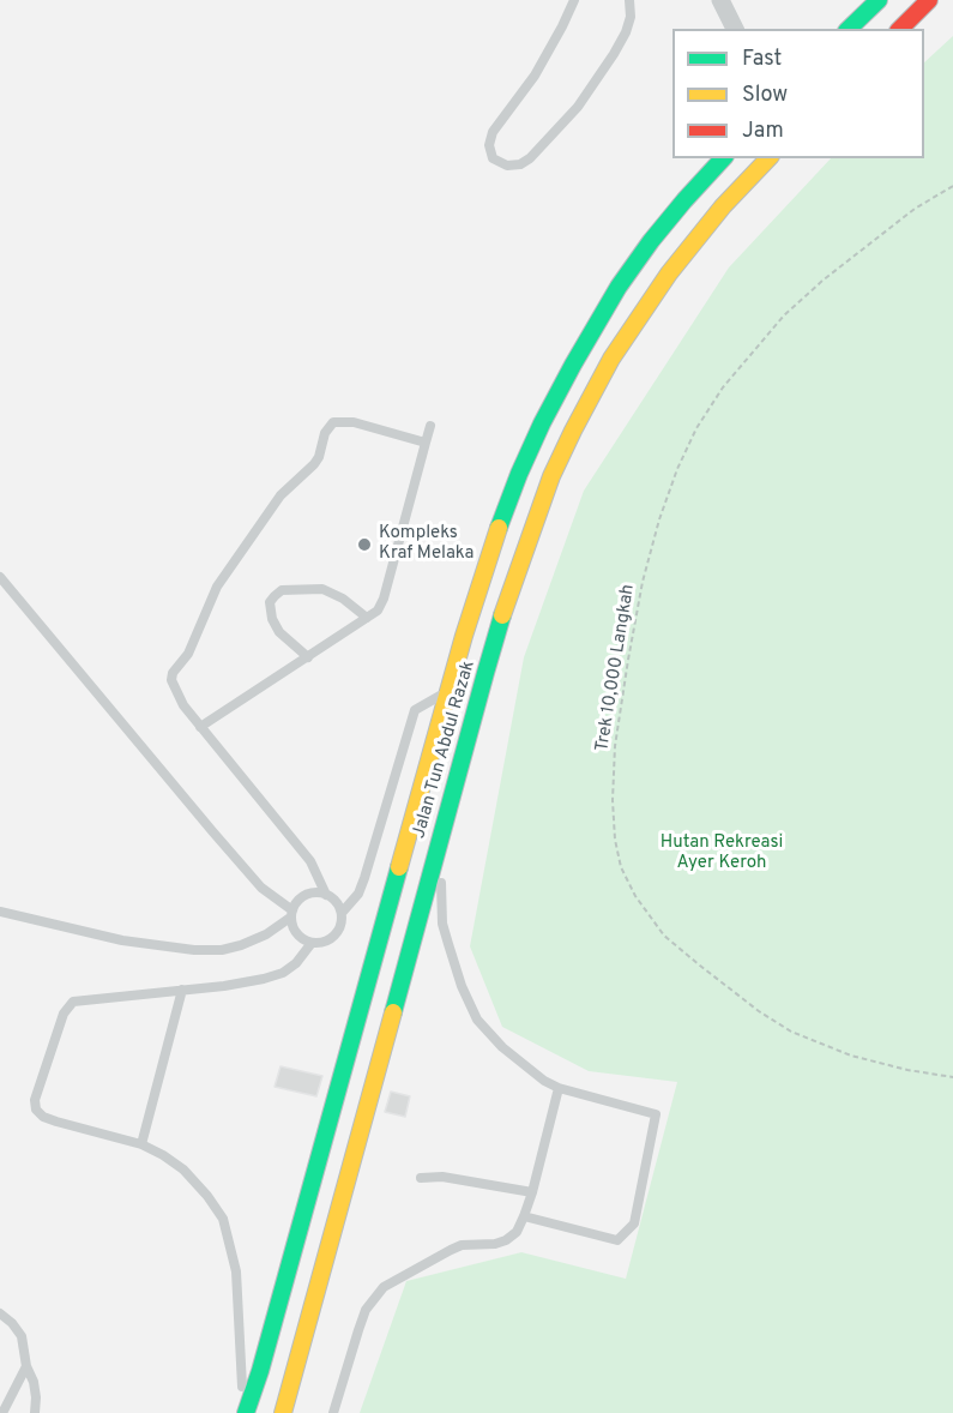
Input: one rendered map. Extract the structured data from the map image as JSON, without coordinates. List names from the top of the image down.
{
  "streets": {
    "highway": ["Jalan Tun Abdul Razak"],
    "path": ["Trek 10,000 Langkah"]
  },
  "parks": ["Hutan Rekreasi Ayer Keroh"],
  "places": ["Kompleks Kraf Melaka"],
  "legend": ["Fast", "Slow", "Jam"]
}
